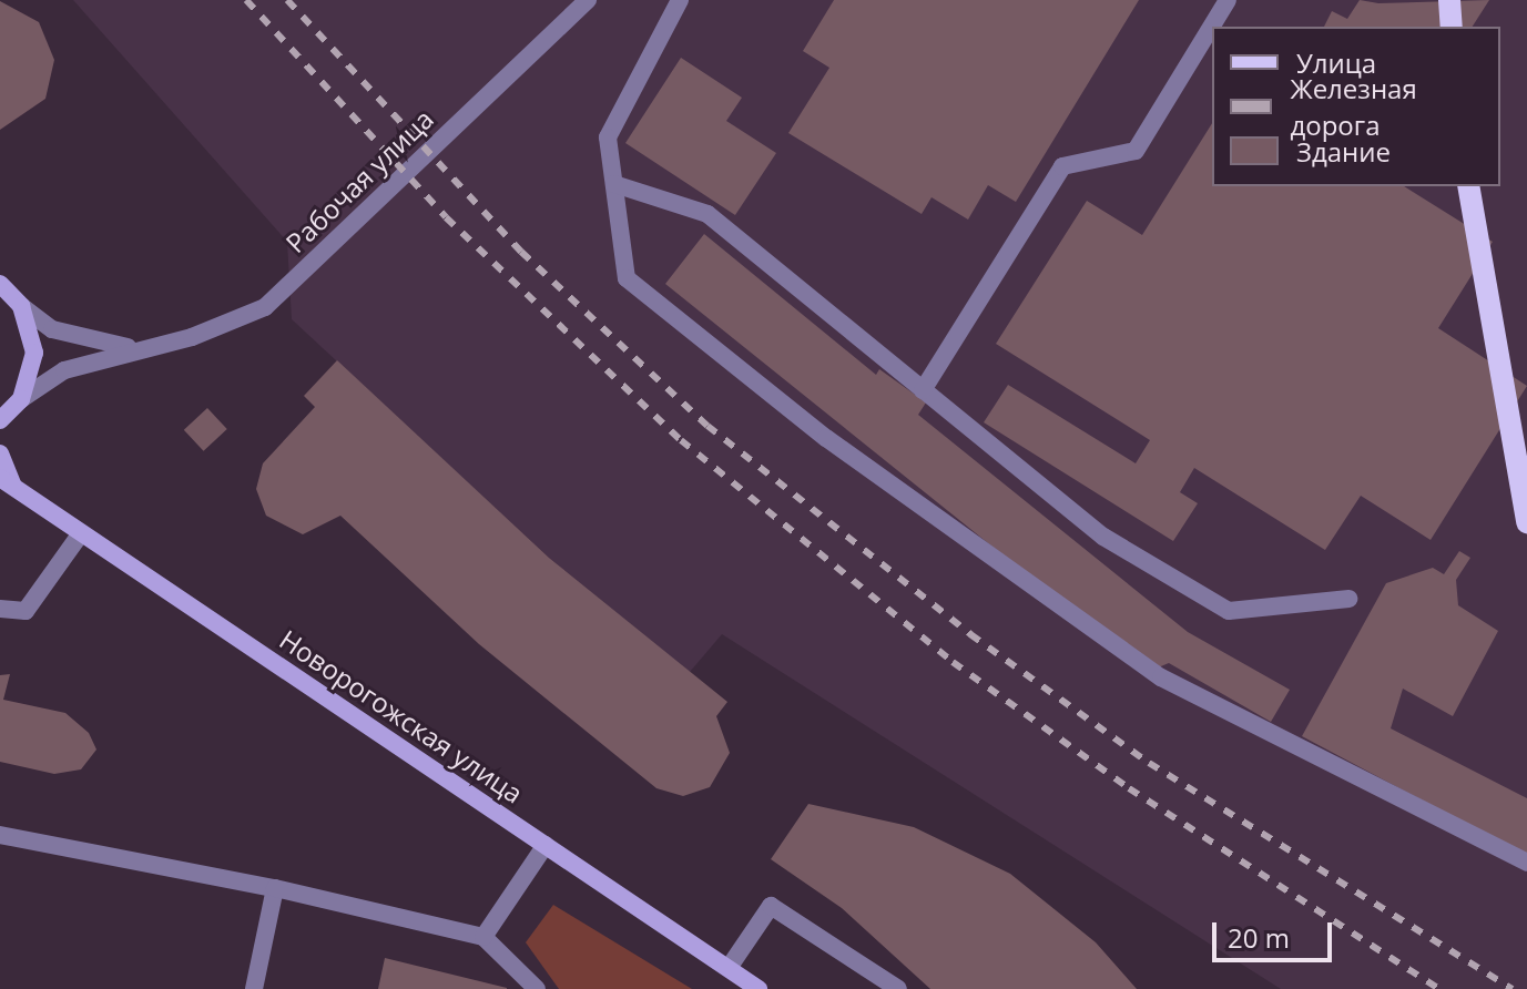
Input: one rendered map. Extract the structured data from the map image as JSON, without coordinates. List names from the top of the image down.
{
  "streets": {
    "street": ["Рабочая улица", "Новорогожская улица"]
  },
  "legend": ["Улица", "Железная дорога", "Здание"],
  "scale_bar": "20 m"
}
